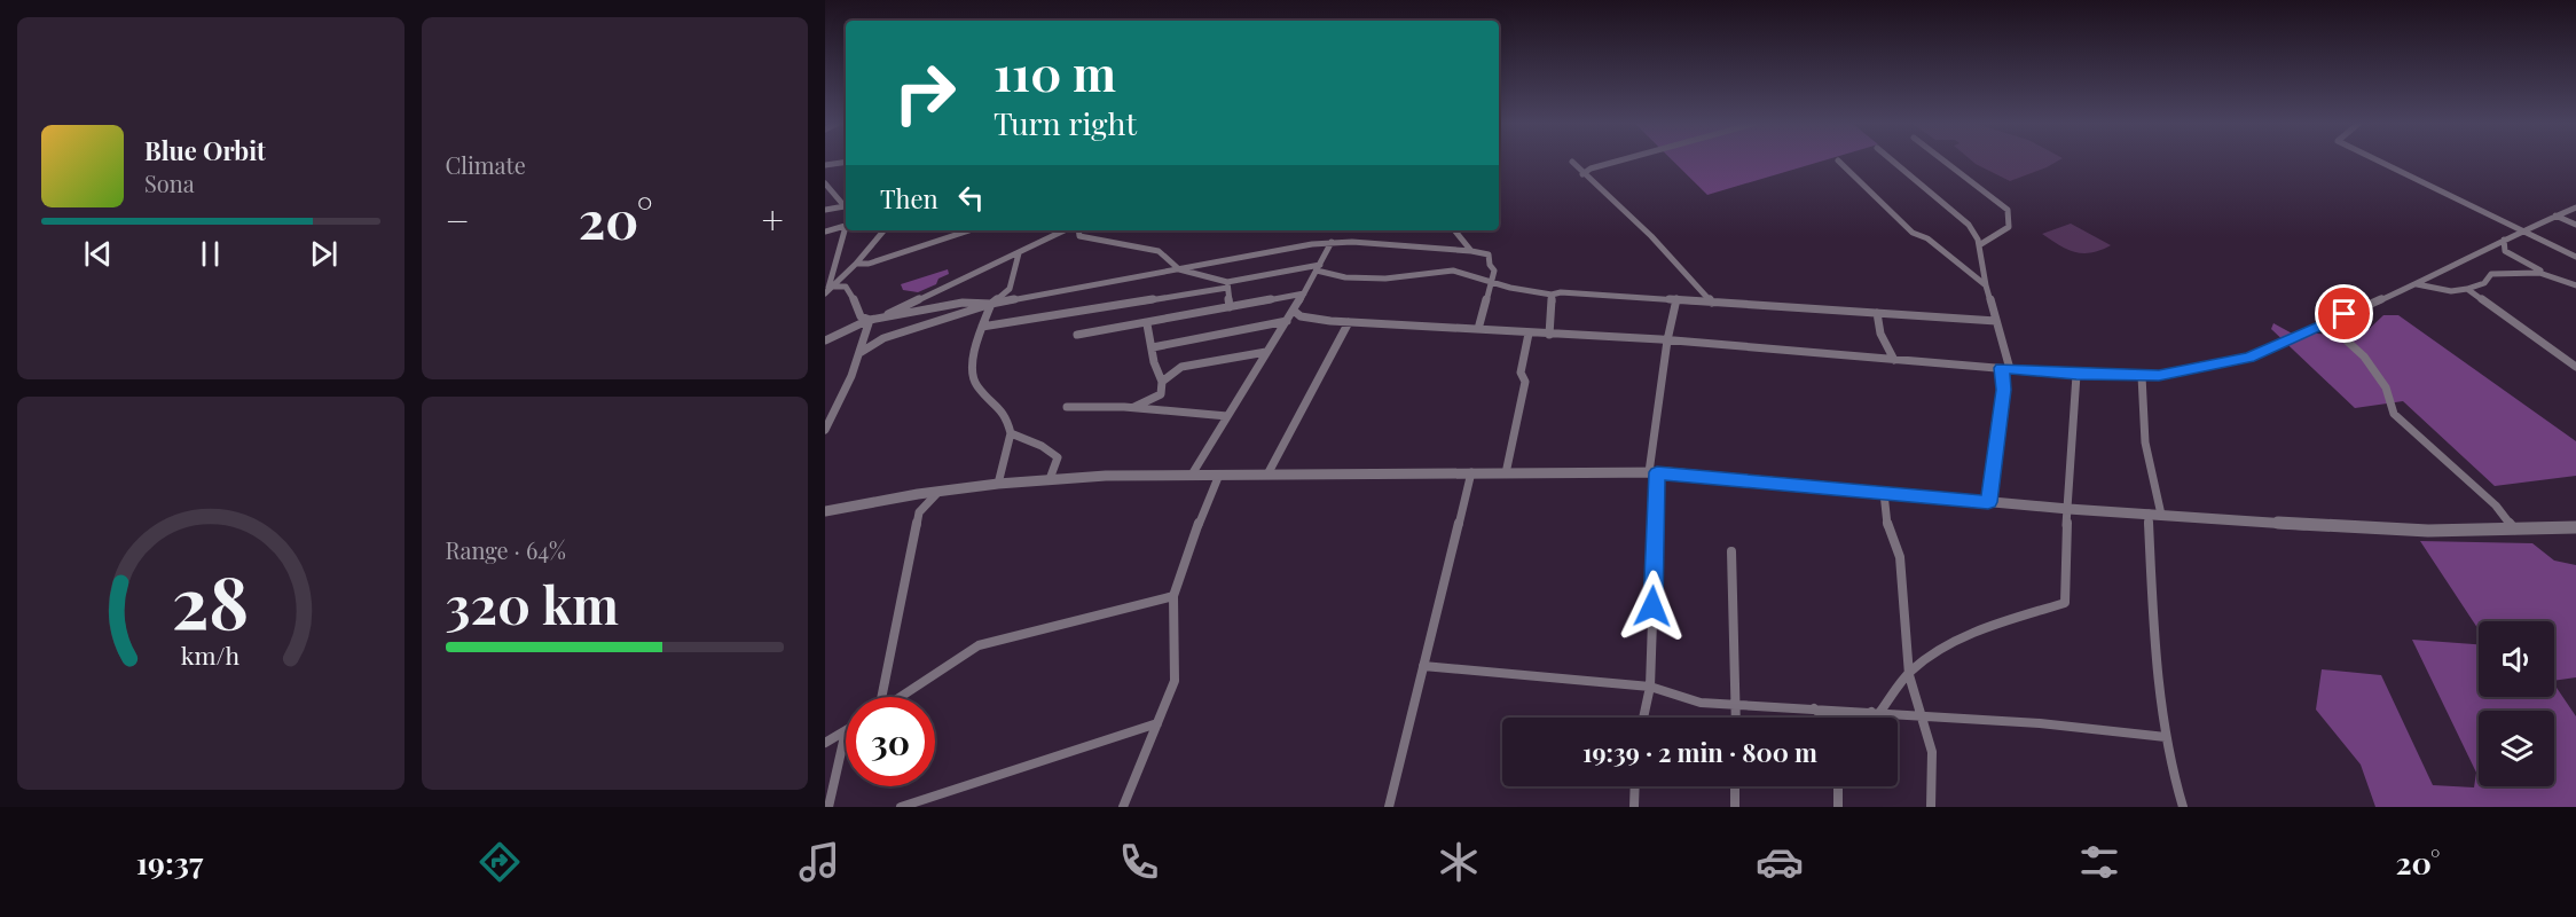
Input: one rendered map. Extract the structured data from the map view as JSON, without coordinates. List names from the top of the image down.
{
  "page": {
    "tile": [
      "Climate",
      ["Range · 64%", "320 km"]
    ],
    "turn": ["110 m", "Turn right"],
    "song": ["Blue Orbit", "Sona"],
    "then": "Then",
    "heat": ["−", "20°", "+"],
    "limit": "30",
    "trip": "19:39 · 2 min · 800 m",
    "tabs": ["19:37", "20°"],
    "gauge": ["28", "km/h"]
  }
}
